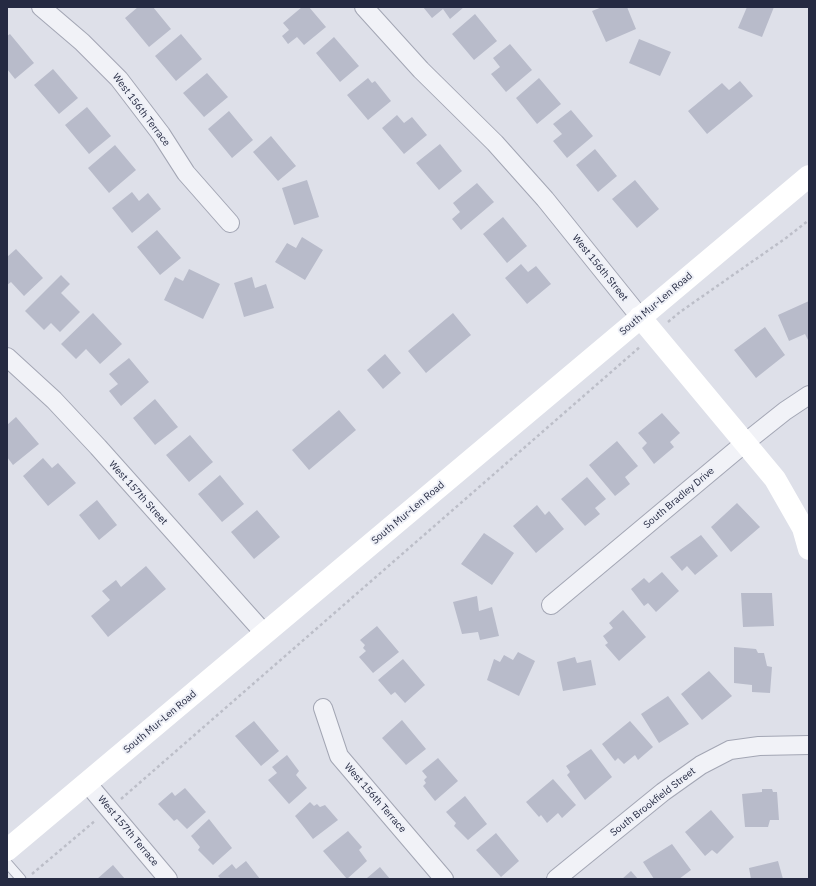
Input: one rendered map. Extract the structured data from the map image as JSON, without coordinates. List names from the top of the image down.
{
  "streets": {
    "main road": ["West 156th Street", "South Mur-Len Road"],
    "street": [
      "West 156th Terrace",
      "West 157th Street",
      "South Bradley Drive",
      "South Brookfield Street",
      "West 157th Terrace"
    ]
  },
  "crossings": [
    ["West 156th Street", "South Mur-Len Road"],
    ["West 156th Street", "South Bradley Drive"],
    ["South Mur-Len Road", "West 157th Street"],
    ["South Mur-Len Road", "West 157th Terrace"]
  ]
}
